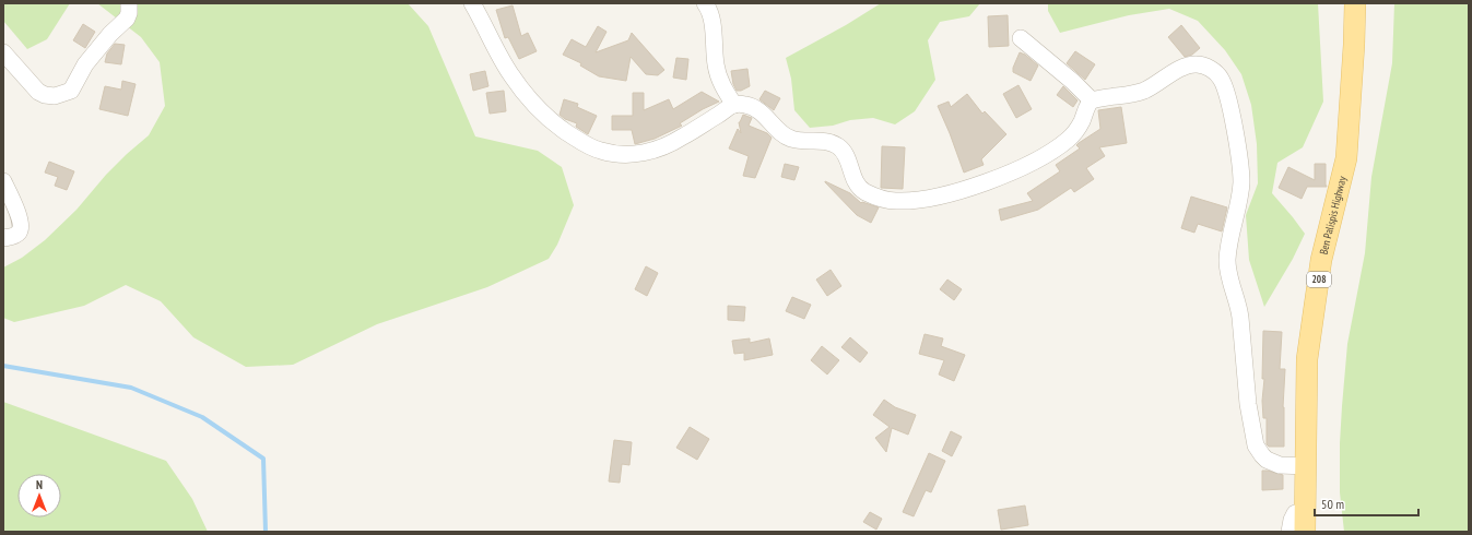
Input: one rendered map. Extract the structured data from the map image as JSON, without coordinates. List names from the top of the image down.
{
  "streets": {
    "main road": ["Ben Palispis Highway", "208"]
  },
  "scale_bar": "50 m",
  "north": "top"
}
